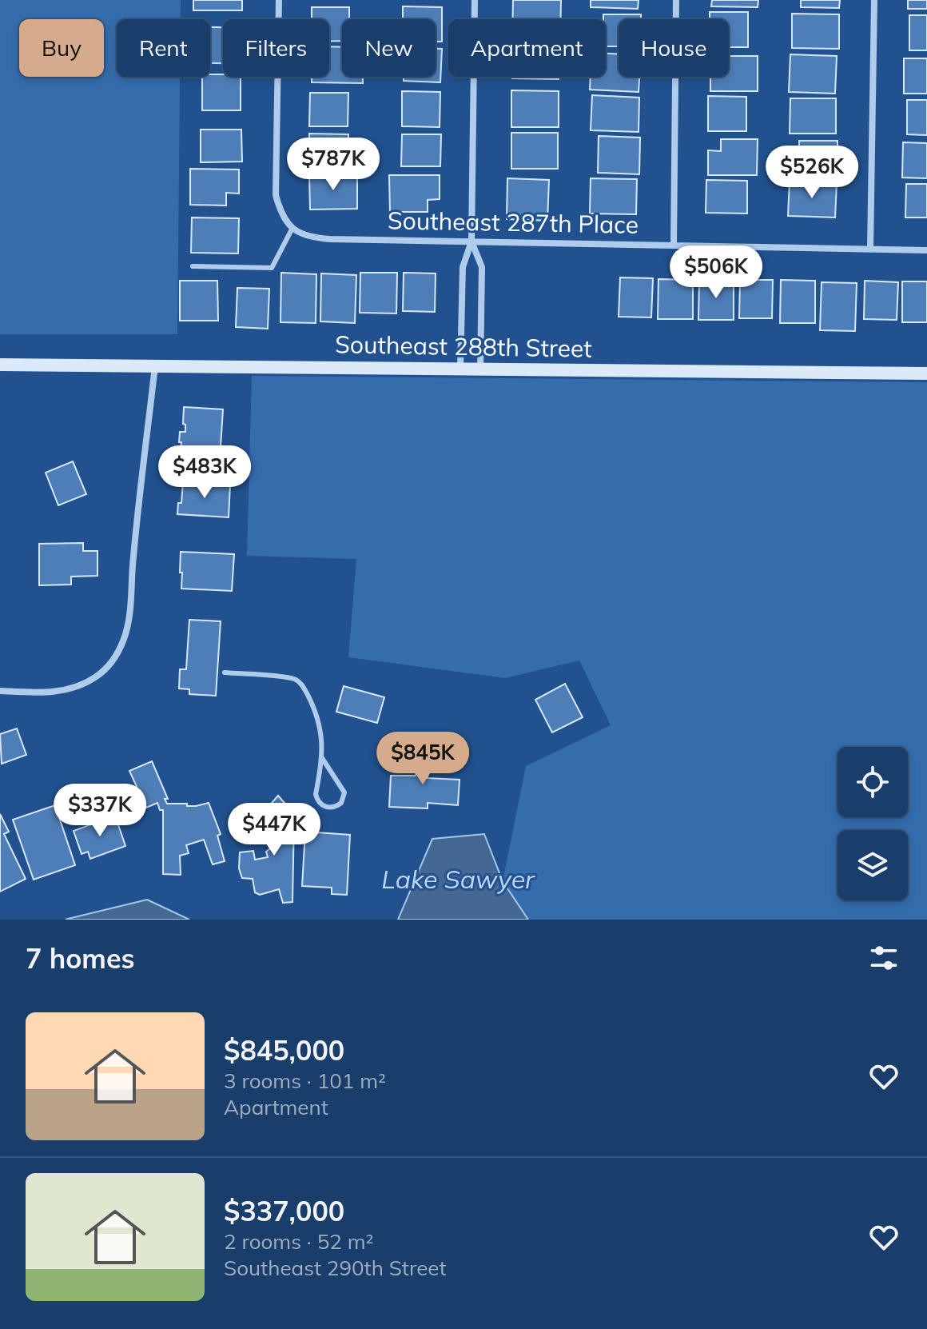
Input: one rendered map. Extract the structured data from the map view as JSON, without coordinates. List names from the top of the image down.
{
  "streets": {
    "street": ["Southeast 287th Place", "Southeast 288th Street"]
  },
  "water": ["Lake Sawyer"],
  "page": {
    "chip": [
      "Buy",
      "Rent",
      "Filters",
      "New",
      "Apartment",
      "House"
    ],
    "price": [
      "$787K",
      "$526K",
      "$506K",
      "$483K",
      "$845K",
      "$337K",
      "$447K"
    ],
    "heading": "7 homes",
    "list": [
      {
        "name": "$845,000",
        "note": "3 rooms · 101 m² · Apartment"
      },
      {
        "name": "$337,000",
        "note": "2 rooms · 52 m² · Southeast 290th Street"
      }
    ]
  }
}
